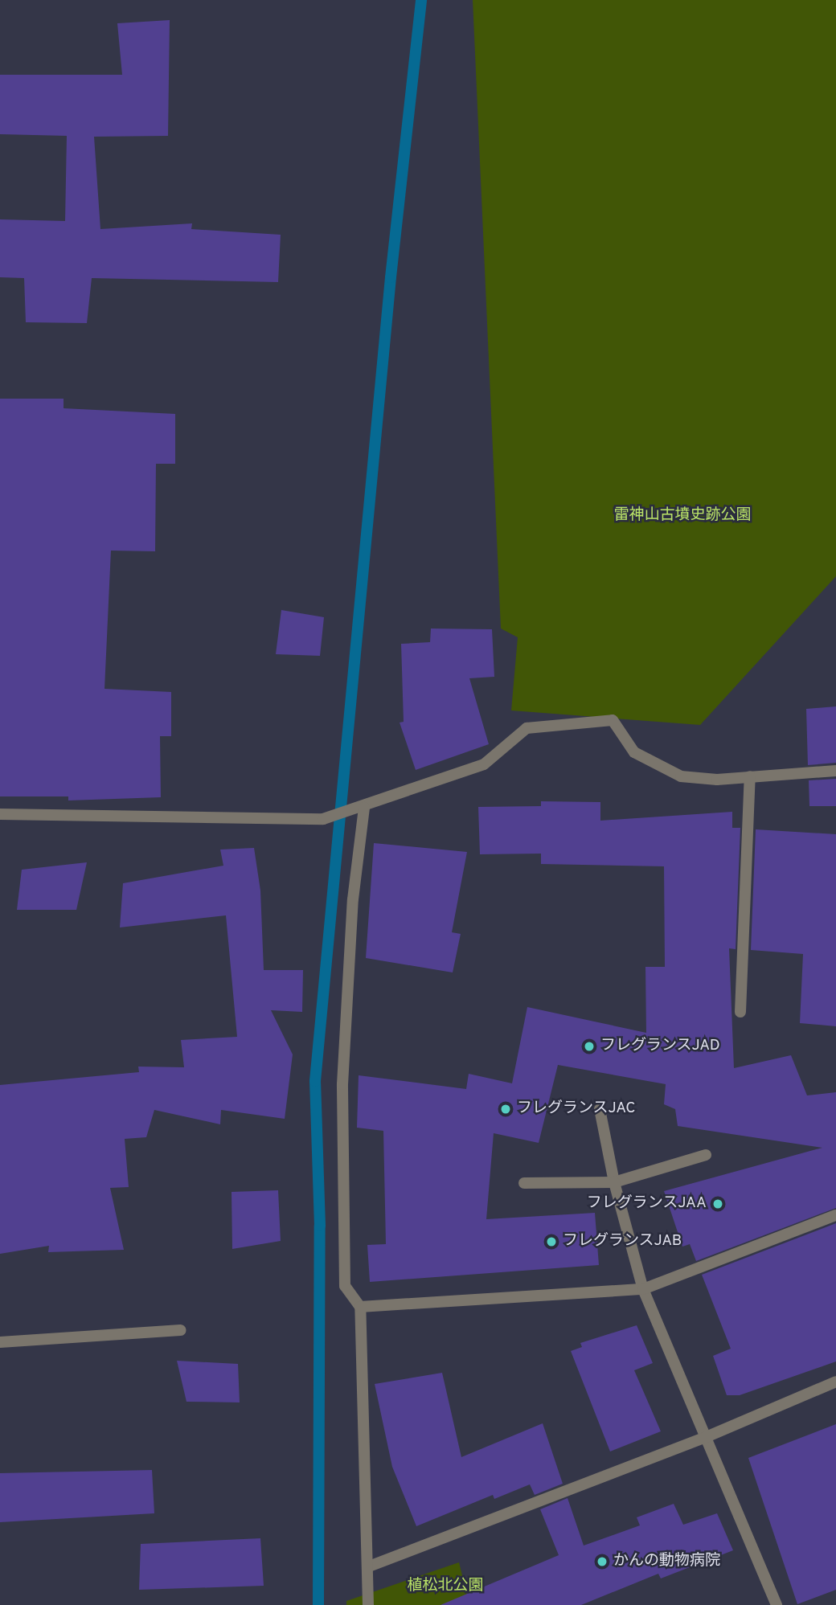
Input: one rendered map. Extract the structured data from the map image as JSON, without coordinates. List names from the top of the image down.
{
  "parks": ["雷神山古墳史跡公園", "植松北公園"],
  "places": [
    "フレグランスJAD",
    "フレグランスJAC",
    "フレグランスJAA",
    "フレグランスJAB",
    "かんの動物病院"
  ]
}
